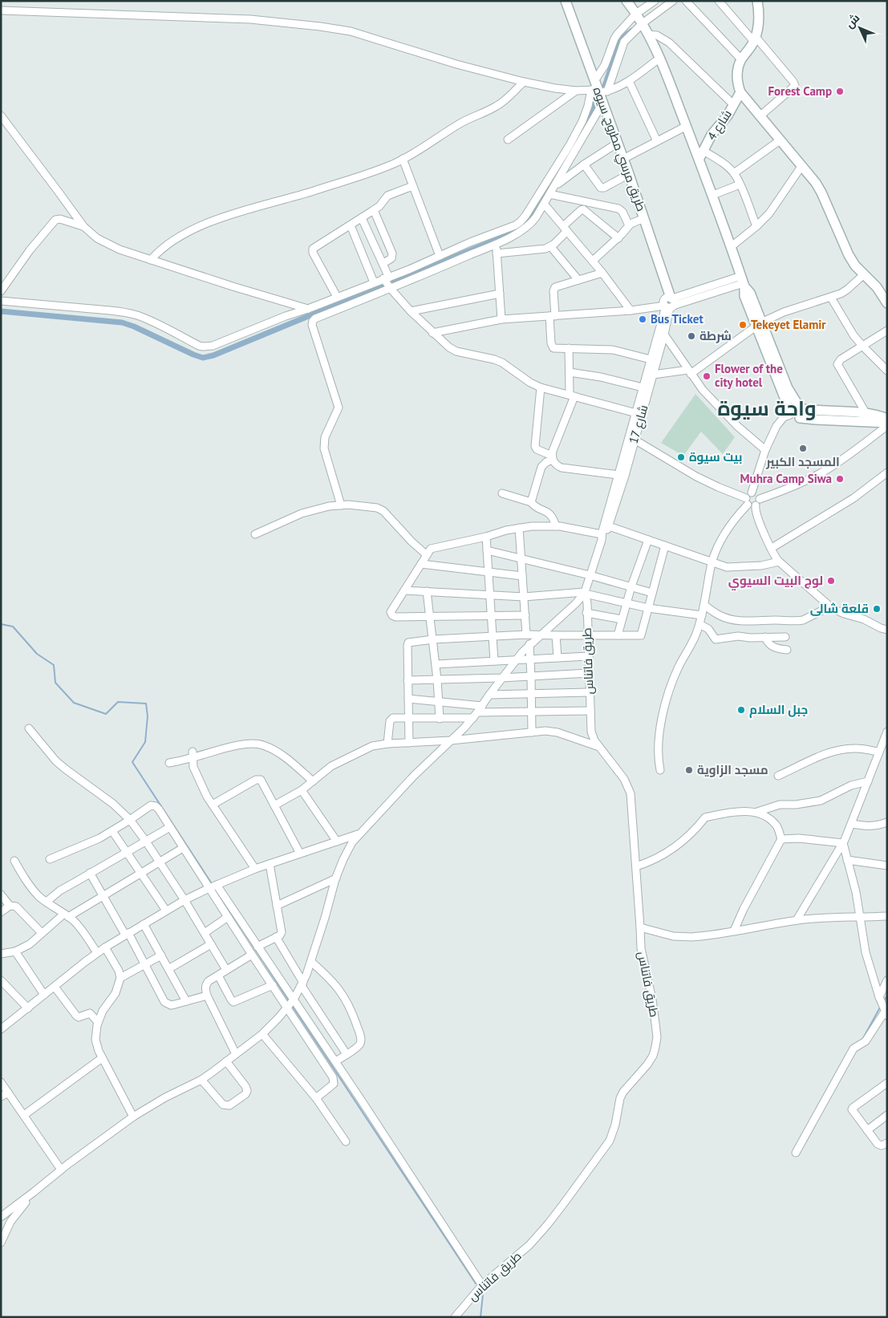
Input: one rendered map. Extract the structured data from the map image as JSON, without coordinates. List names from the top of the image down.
{
  "streets": {
    "street": [
      "شارع 4",
      "طريق مرسي مطروح, سيوه",
      "شارع 17",
      "طريق فاتناس"
    ]
  },
  "crossings": [
    ["طريق مرسي مطروح, سيوه", "شارع 17"],
    ["شارع 17", "طريق فاتناس"]
  ],
  "districts": ["واحة سيوة"],
  "places": [
    "Forest Camp",
    "Bus Ticket",
    "Tekeyet Elamir",
    "شرطة",
    "Flower of the city hotel",
    "المسجد الكبير",
    "بيت سيوة",
    "Muhra Camp Siwa",
    "لوج البيت السيوي",
    "قلعة شالى",
    "جبل السلام",
    "مسجد الزاوية"
  ],
  "north": "top left"
}
